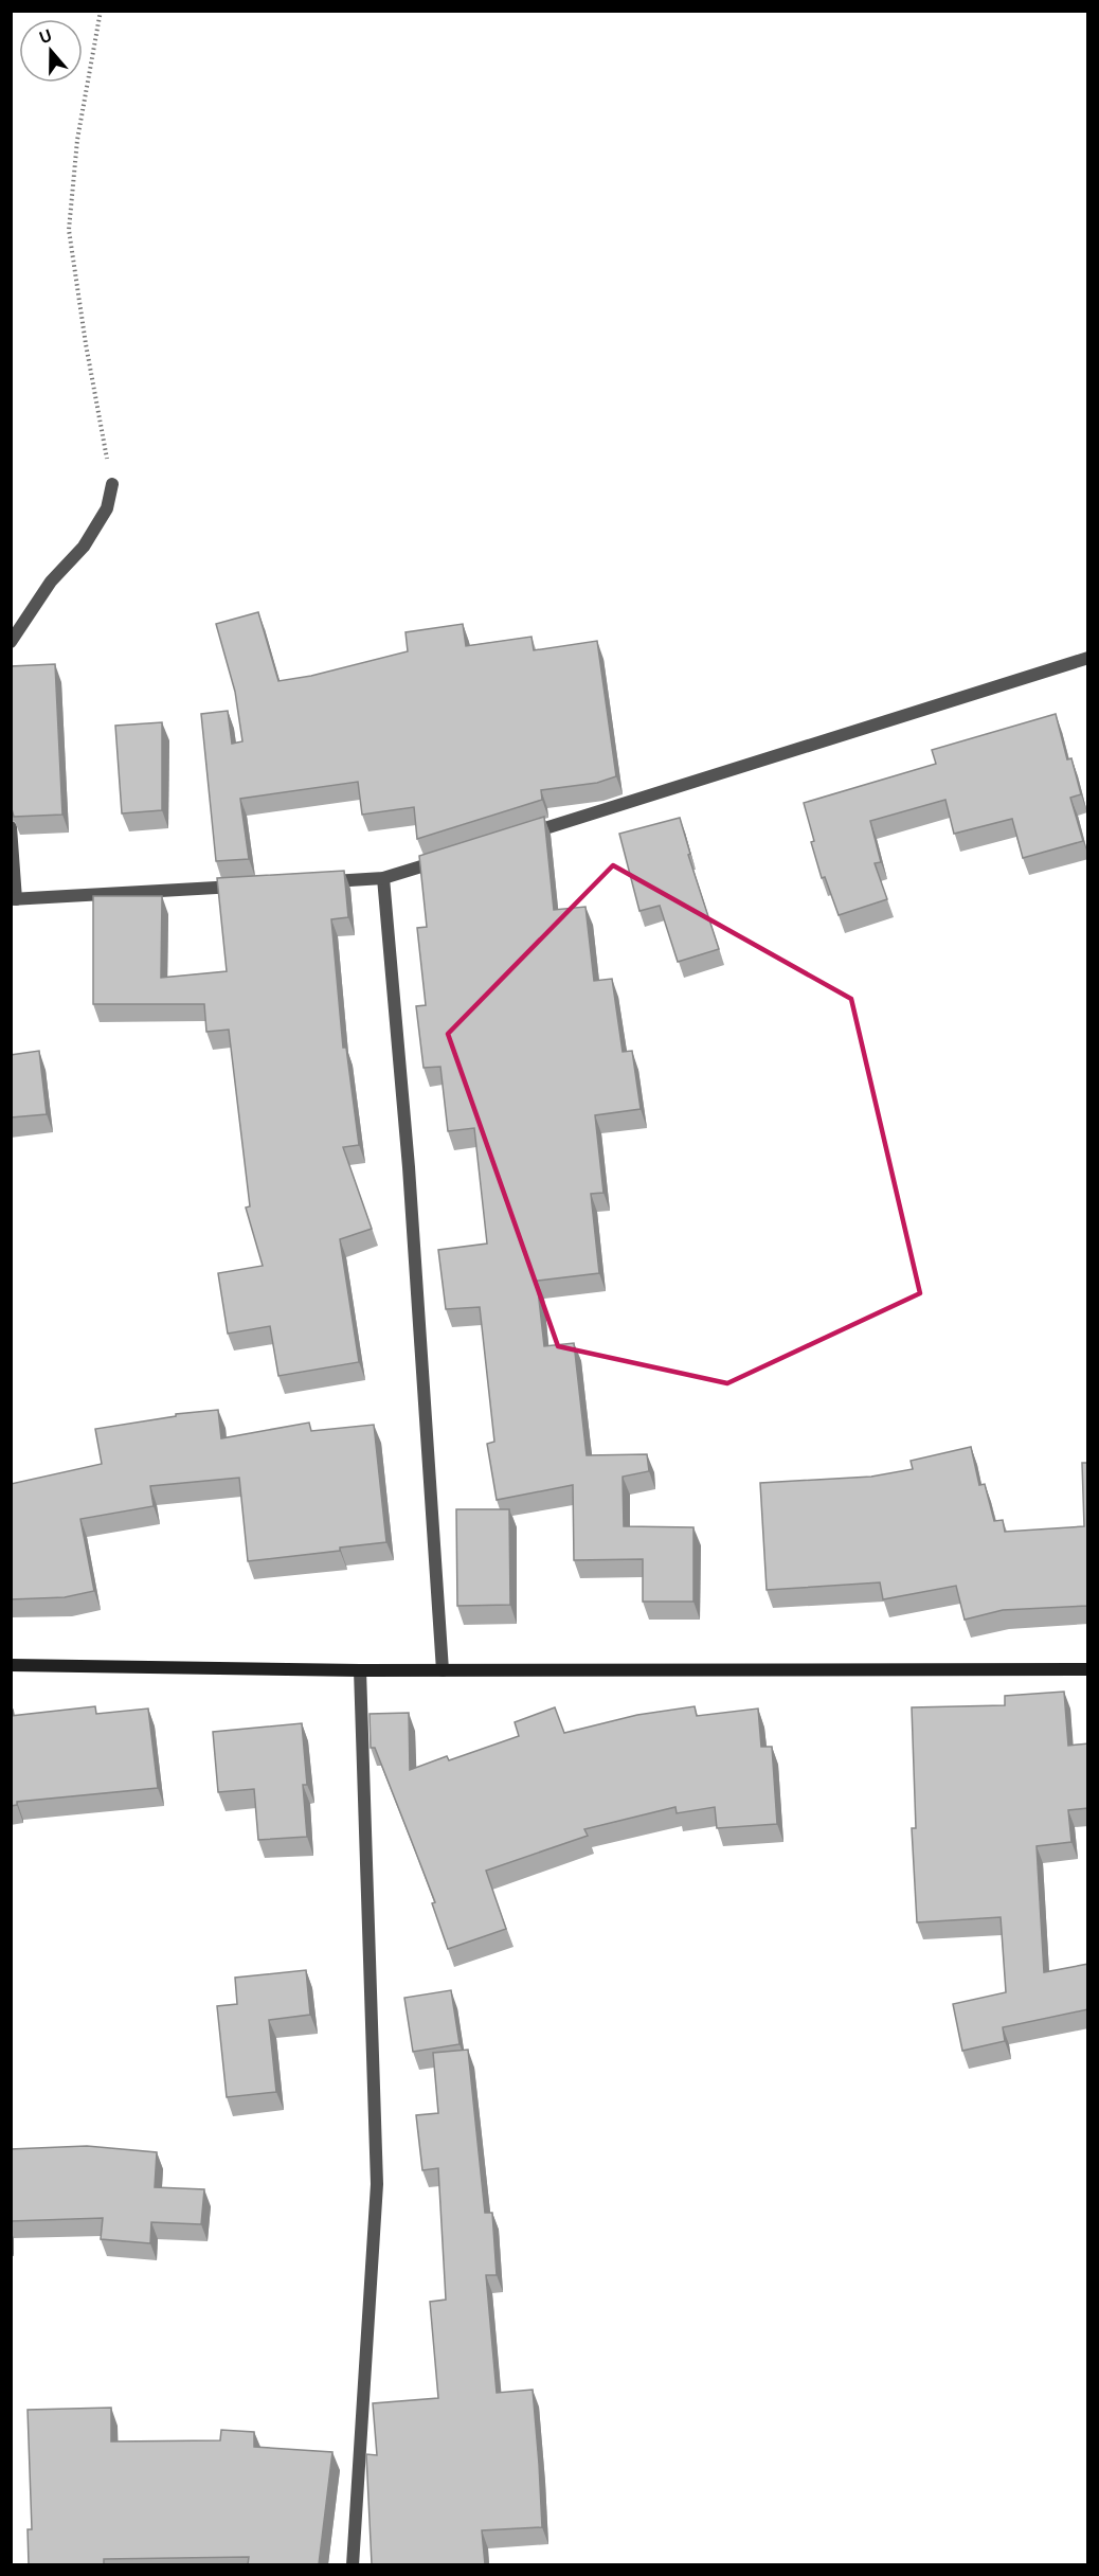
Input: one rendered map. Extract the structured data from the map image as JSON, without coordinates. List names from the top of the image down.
{
  "north": "top"
}
